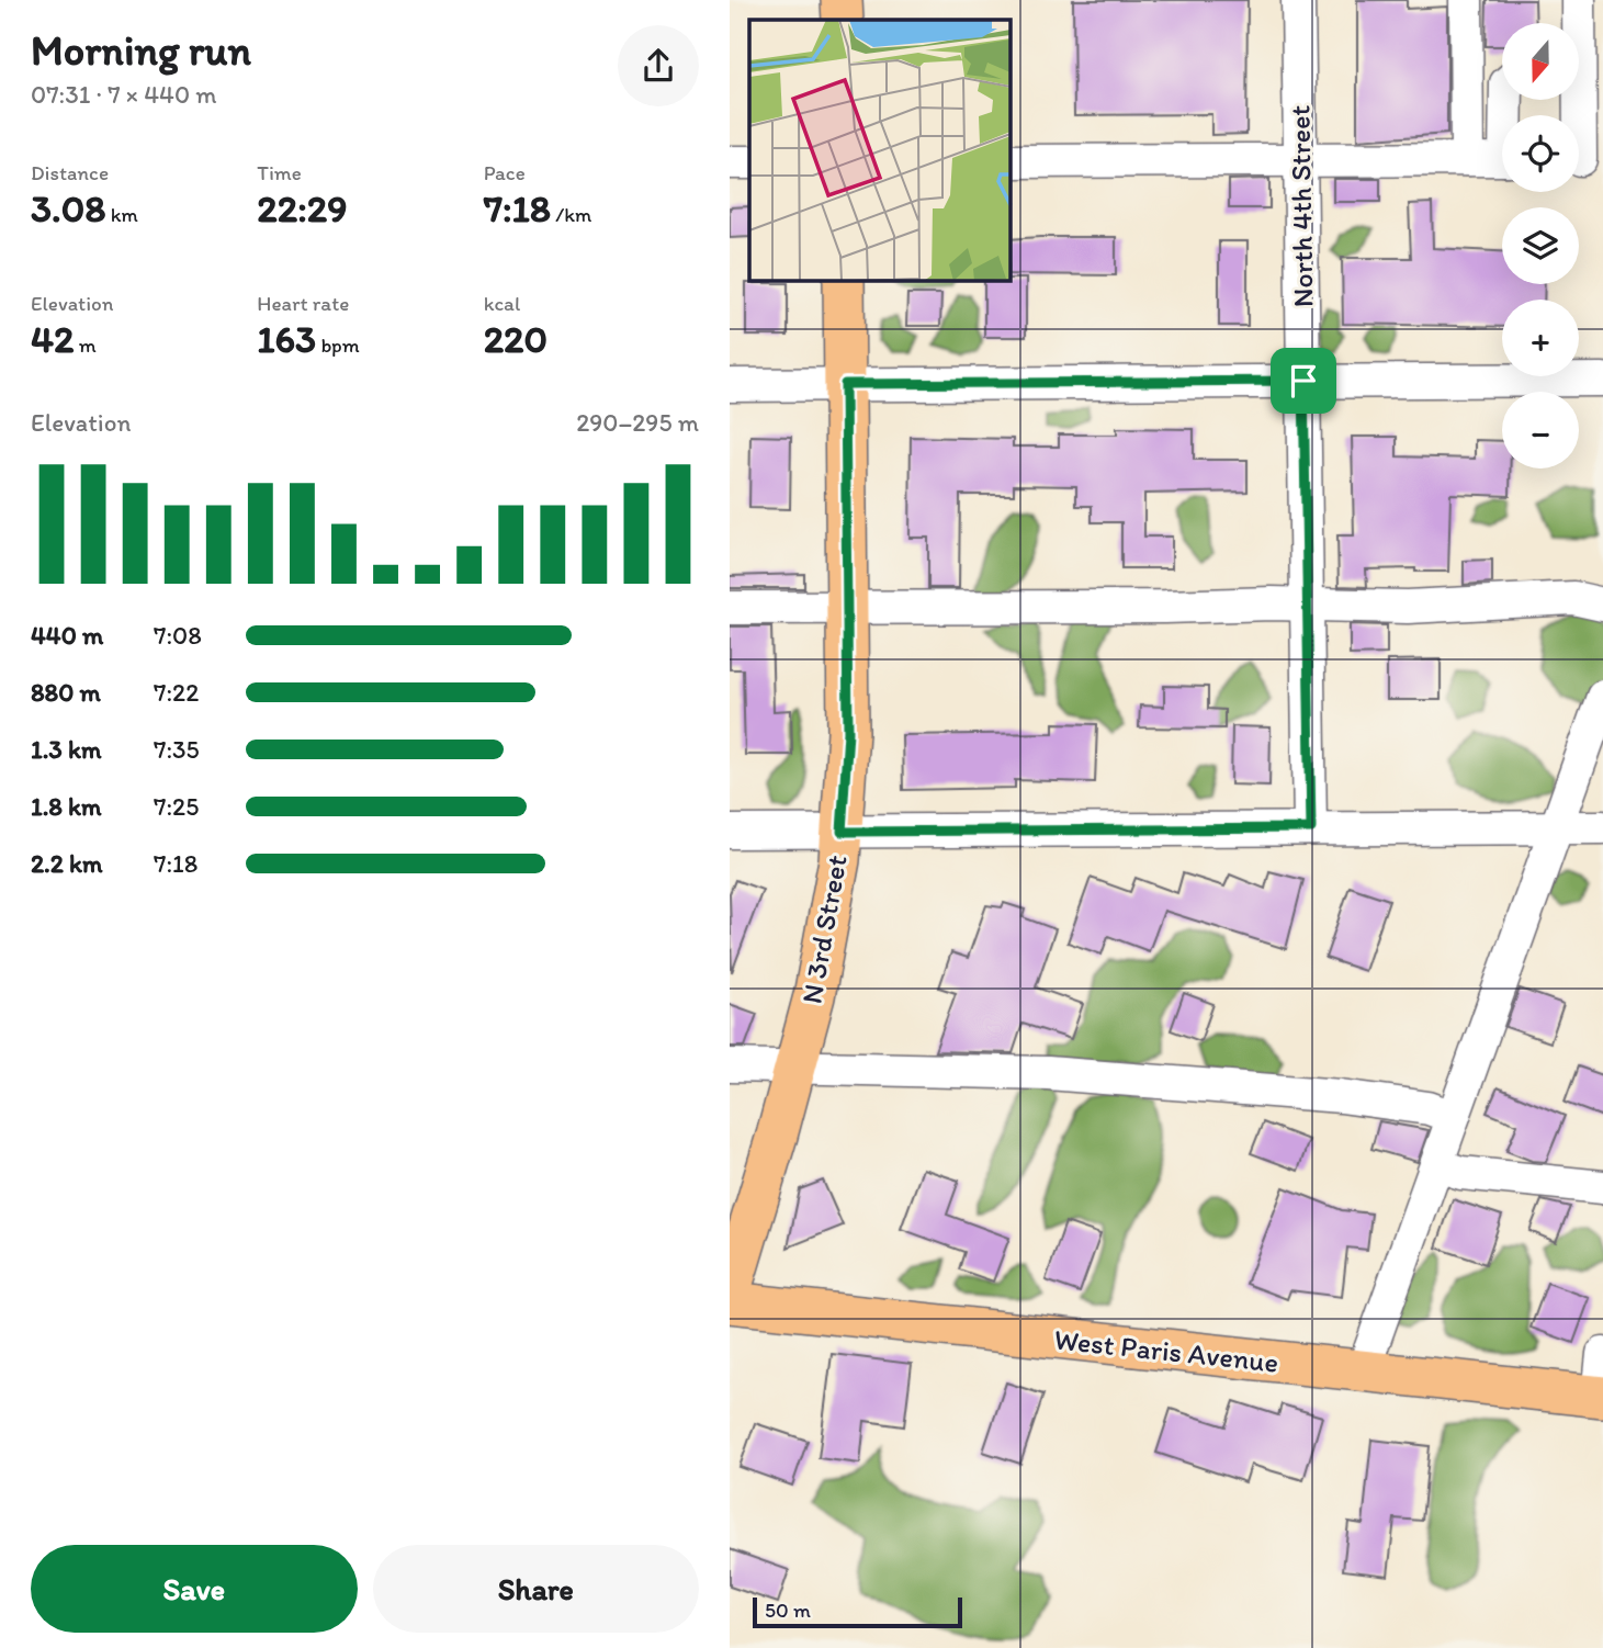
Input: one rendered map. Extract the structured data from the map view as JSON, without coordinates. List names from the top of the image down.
{
  "streets": {
    "main road": ["N 3rd Street", "West Paris Avenue"],
    "street": ["North 4th Street"]
  },
  "scale_bar": "50 m",
  "north": "bottom",
  "page": {
    "heading": ["Morning run", "07:31 · 7 × 440 m"],
    "map_buttons": ["+", "−"],
    "stats": [
      ["Distance", "3.08 km"],
      ["Time", "22:29"],
      ["Pace", "7:18 /km"],
      ["Elevation", "42 m"],
      ["Heart rate", "163 bpm"],
      ["kcal", "220"]
    ],
    "chart": ["Elevation", "290–295 m"],
    "list": [
      {
        "name": "440 m",
        "note": "7:08"
      },
      {
        "name": "880 m",
        "note": "7:22"
      },
      {
        "name": "1.3 km",
        "note": "7:35"
      },
      {
        "name": "1.8 km",
        "note": "7:25"
      },
      {
        "name": "2.2 km",
        "note": "7:18"
      }
    ],
    "buttons": ["Save", "Share"],
    "scale": "50 m"
  }
}
